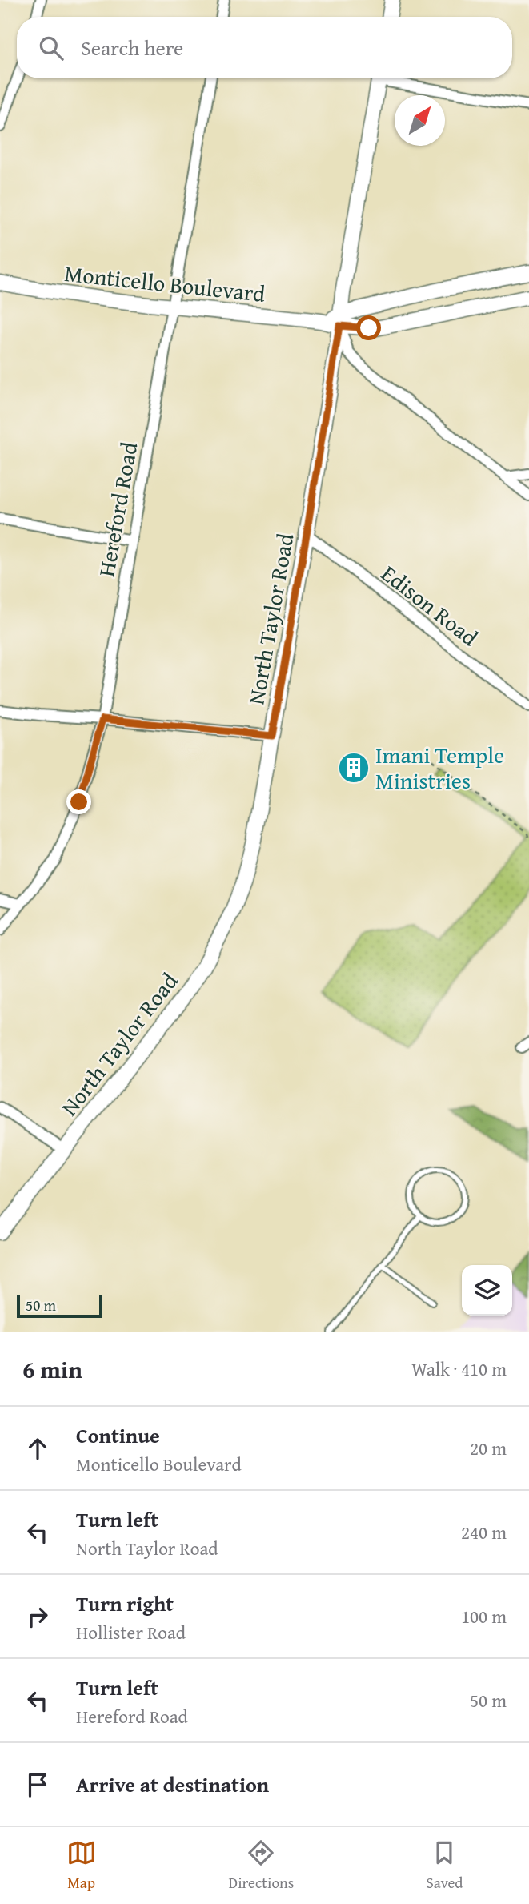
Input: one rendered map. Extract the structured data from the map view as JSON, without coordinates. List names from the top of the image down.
{
  "streets": {
    "street": [
      "Monticello Boulevard",
      "Hereford Road",
      "Edison Road",
      "North Taylor Road"
    ]
  },
  "crossings": [
    ["Monticello Boulevard", "Hereford Road"],
    ["Monticello Boulevard", "North Taylor Road"],
    ["Edison Road", "North Taylor Road"]
  ],
  "places": {
    "building": ["Imani Temple Ministries"]
  },
  "scale_bar": "50 m",
  "north": "top right",
  "page": {
    "search": "Search here",
    "scale": "50 m",
    "heading": ["6 min", "Walk · 410 m"],
    "list": [
      ["Continue", "Monticello Boulevard", "20 m"],
      ["Turn left", "North Taylor Road", "240 m"],
      ["Turn right", "Hollister Road", "100 m"],
      ["Turn left", "Hereford Road", "50 m"],
      "Arrive at destination"
    ],
    "nav": ["Map", "Directions", "Saved"]
  }
}
